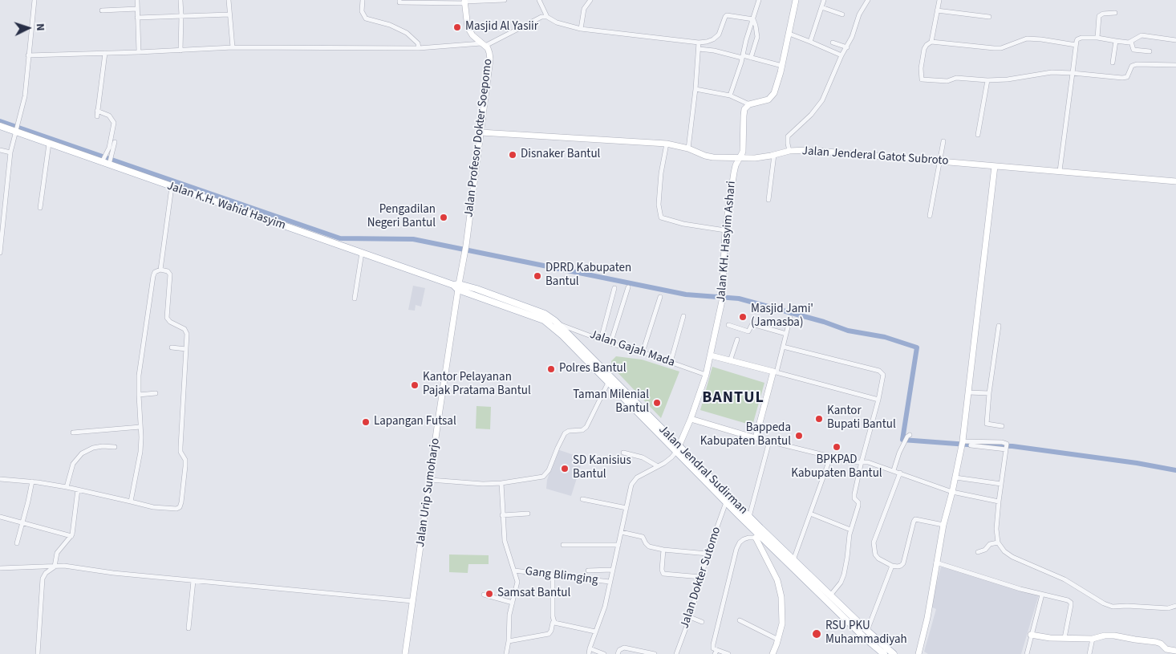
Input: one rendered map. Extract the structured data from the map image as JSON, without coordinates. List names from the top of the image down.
{
  "streets": {
    "main road": [
      "Jalan Profesor Dokter Soepomo",
      "Jalan Jenderal Gatot Subroto",
      "Jalan K.H. Wahid Hasyim",
      "Jalan KH. Hasyim Ashari",
      "Jalan Jendral Sudirman",
      "Jalan Urip Sumoharjo"
    ],
    "street": ["Jalan Gajah Mada", "Gang Blimging", "Jalan Dokter Sutomo"]
  },
  "crossings": [
    ["Jalan Profesor Dokter Soepomo", "Jalan Jenderal Gatot Subroto"],
    ["Jalan Profesor Dokter Soepomo", "Jalan K.H. Wahid Hasyim"],
    ["Jalan Profesor Dokter Soepomo", "Jalan Jendral Sudirman"],
    ["Jalan Profesor Dokter Soepomo", "Jalan Urip Sumoharjo"],
    ["Jalan Jenderal Gatot Subroto", "Jalan KH. Hasyim Ashari"],
    ["Jalan K.H. Wahid Hasyim", "Jalan Jendral Sudirman"],
    ["Jalan K.H. Wahid Hasyim", "Jalan Urip Sumoharjo"],
    ["Jalan KH. Hasyim Ashari", "Jalan Gajah Mada"],
    ["Jalan KH. Hasyim Ashari", "Jalan Jendral Sudirman"],
    ["Jalan Gajah Mada", "Jalan Jendral Sudirman"],
    ["Jalan Jendral Sudirman", "Jalan Urip Sumoharjo"],
    ["Jalan Jendral Sudirman", "Jalan Dokter Sutomo"]
  ],
  "districts": ["BANTUL"],
  "places": [
    "Masjid Al Yasiir",
    "Disnaker Bantul",
    "Pengadilan Negeri Bantul",
    "DPRD Kabupaten Bantul",
    "Masjid Jami' (Jamasba)",
    "Polres Bantul",
    "Kantor Pelayanan Pajak Pratama Bantul",
    "Taman Milenial Bantul",
    "Kantor Bupati Bantul",
    "Lapangan Futsal",
    "Bappeda Kabupaten Bantul",
    "BPKPAD Kabupaten Bantul",
    "SD Kanisius Bantul",
    "Samsat Bantul",
    "RSU PKU Muhammadiyah"
  ],
  "north": "right"
}
